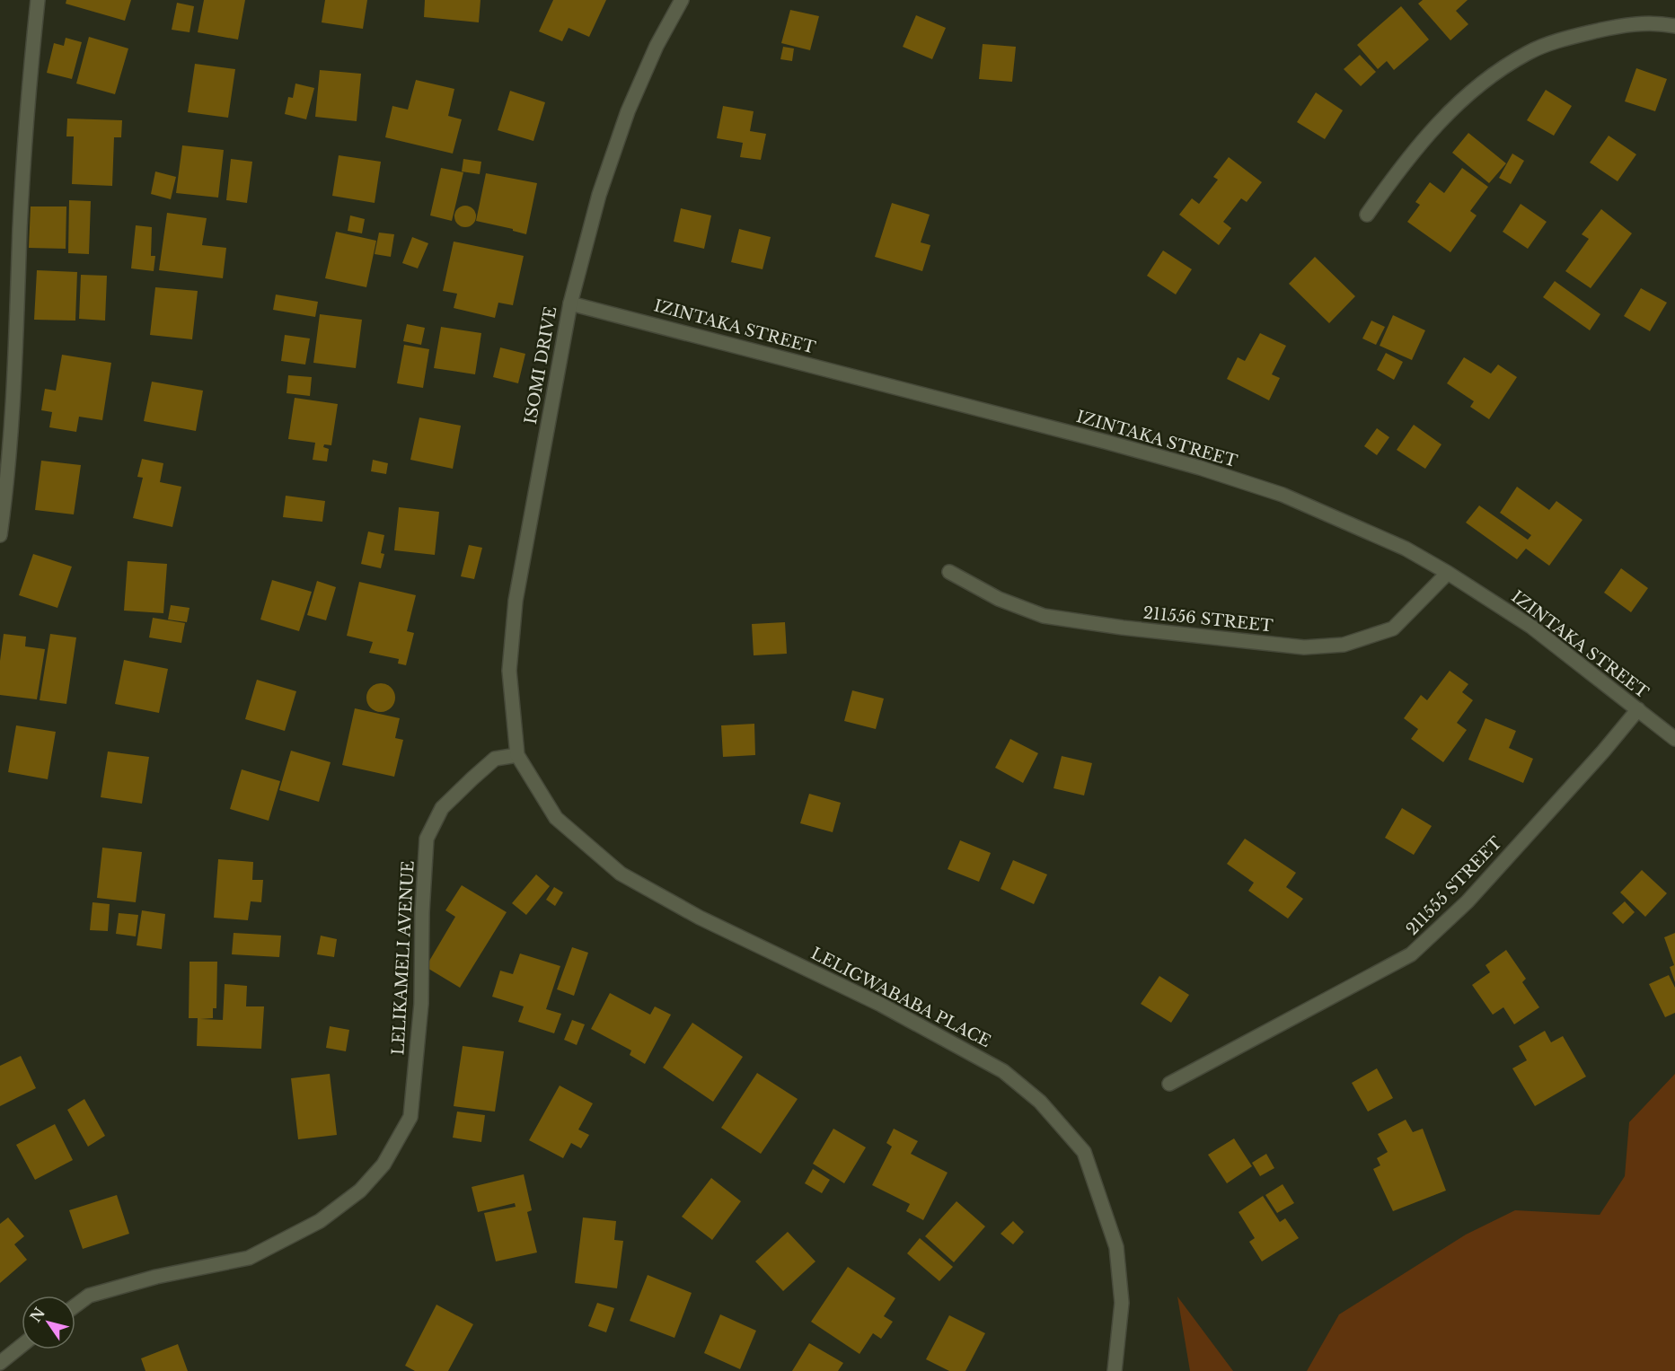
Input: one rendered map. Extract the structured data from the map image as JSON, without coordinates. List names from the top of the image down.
{
  "streets": {
    "street": [
      "IZINTAKA STREET",
      "ISOMI DRIVE",
      "211556 STREET",
      "211555 STREET",
      "LELIKAMELI AVENUE",
      "LELIGWABABA PLACE"
    ]
  },
  "crossings": [
    ["IZINTAKA STREET", "ISOMI DRIVE"],
    ["IZINTAKA STREET", "211556 STREET"],
    ["IZINTAKA STREET", "211555 STREET"],
    ["ISOMI DRIVE", "LELIKAMELI AVENUE"],
    ["ISOMI DRIVE", "LELIGWABABA PLACE"],
    ["LELIKAMELI AVENUE", "LELIGWABABA PLACE"]
  ],
  "north": "top left"
}
